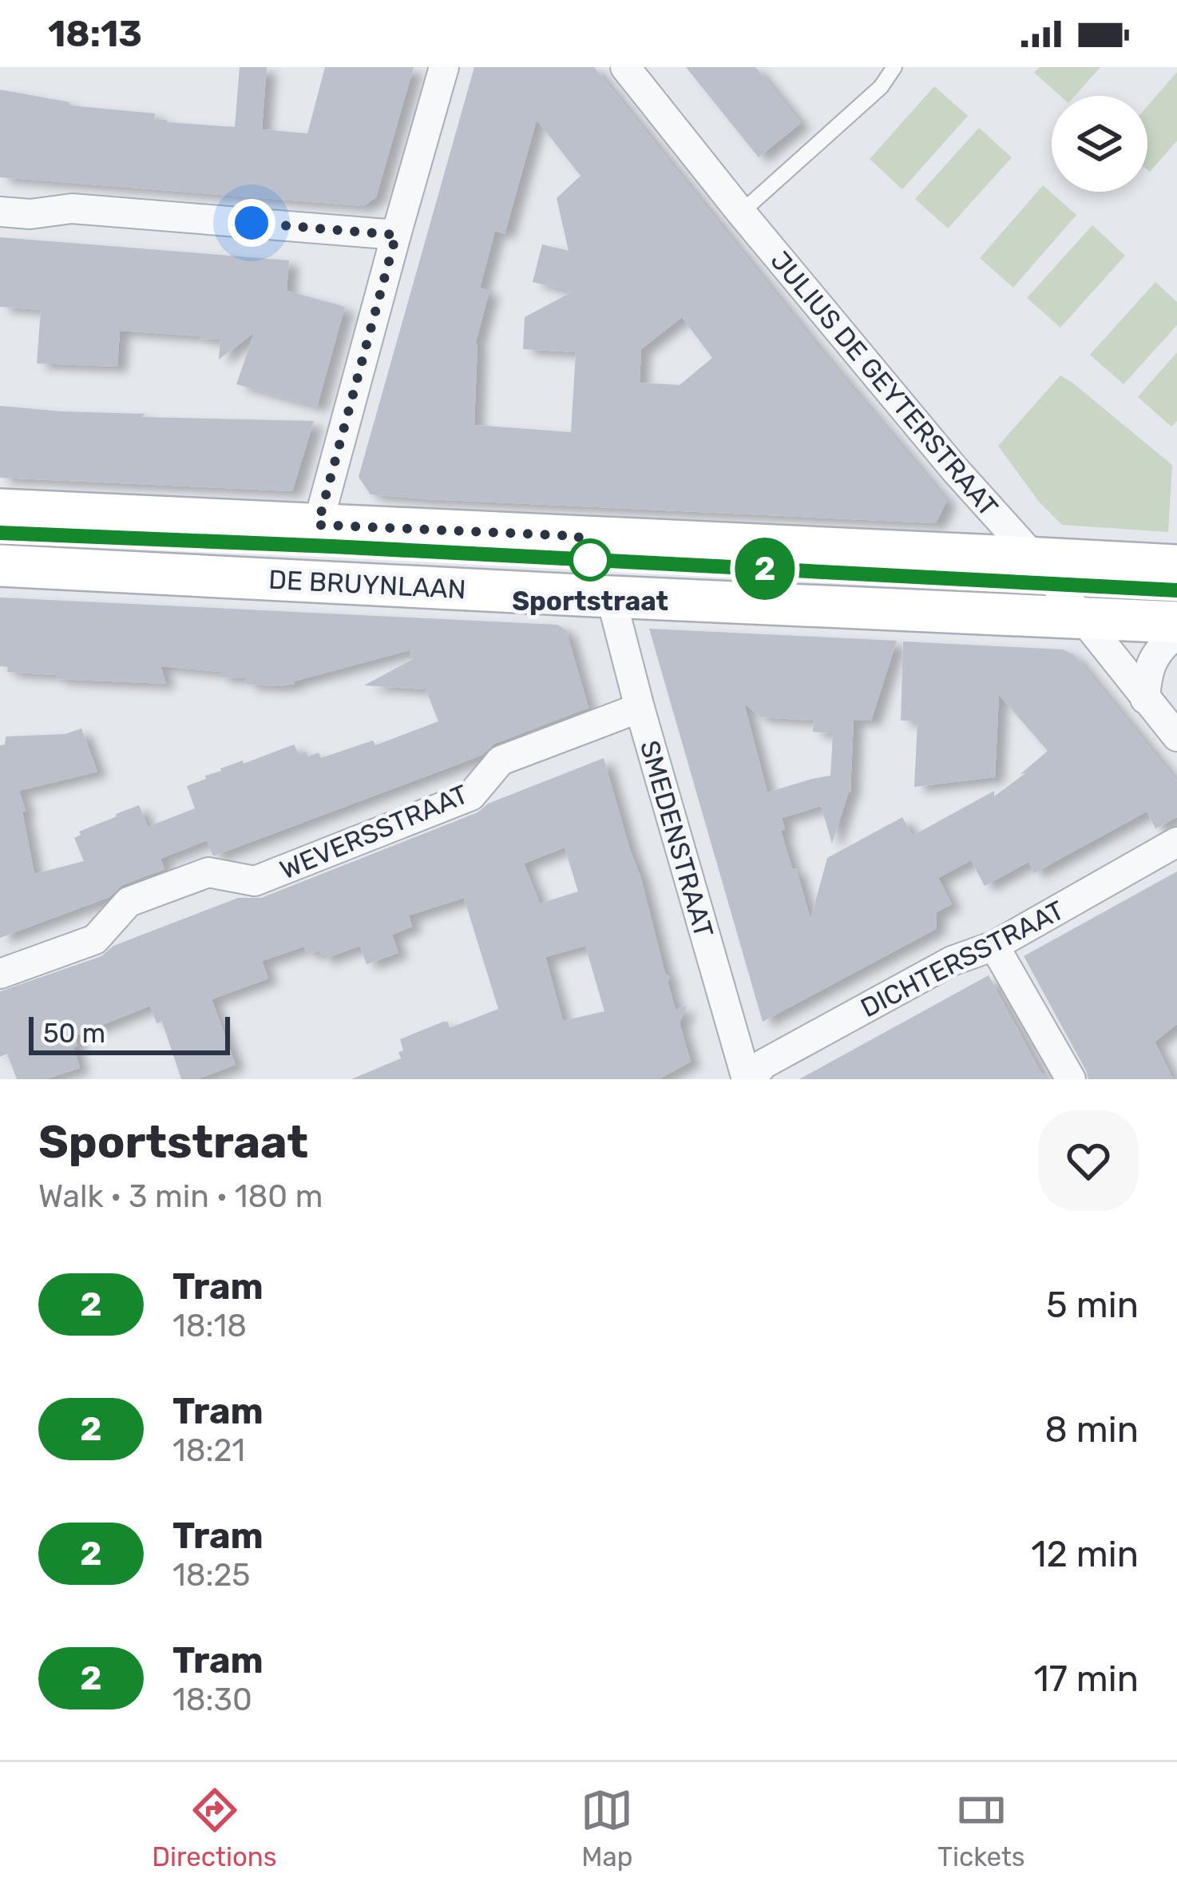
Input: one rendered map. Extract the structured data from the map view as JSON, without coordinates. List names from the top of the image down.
{
  "streets": {
    "main road": ["DE BRUYNLAAN"],
    "street": [
      "JULIUS DE GEYTERSTRAAT",
      "WEVERSSTRAAT",
      "SMEDENSTRAAT",
      "DICHTERSSTRAAT"
    ]
  },
  "crossings": [
    ["JULIUS DE GEYTERSTRAAT", "DE BRUYNLAAN"],
    ["DE BRUYNLAAN", "SMEDENSTRAAT"],
    ["WEVERSSTRAAT", "SMEDENSTRAAT"],
    ["SMEDENSTRAAT", "DICHTERSSTRAAT"]
  ],
  "places": ["Sportstraat"],
  "lines": ["tram line 2"],
  "scale_bar": "50 m",
  "page": {
    "status": "18:13",
    "on_map": "2",
    "scale": "50 m",
    "heading": ["Sportstraat", "Walk · 3 min · 180 m"],
    "list": [
      {
        "mark": "2",
        "name": "Tram",
        "note": "18:18",
        "value": "5 min"
      },
      {
        "mark": "2",
        "name": "Tram",
        "note": "18:21",
        "value": "8 min"
      },
      {
        "mark": "2",
        "name": "Tram",
        "note": "18:25",
        "value": "12 min"
      },
      {
        "mark": "2",
        "name": "Tram",
        "note": "18:30",
        "value": "17 min"
      }
    ],
    "tabs": ["Directions", "Map", "Tickets"]
  }
}
